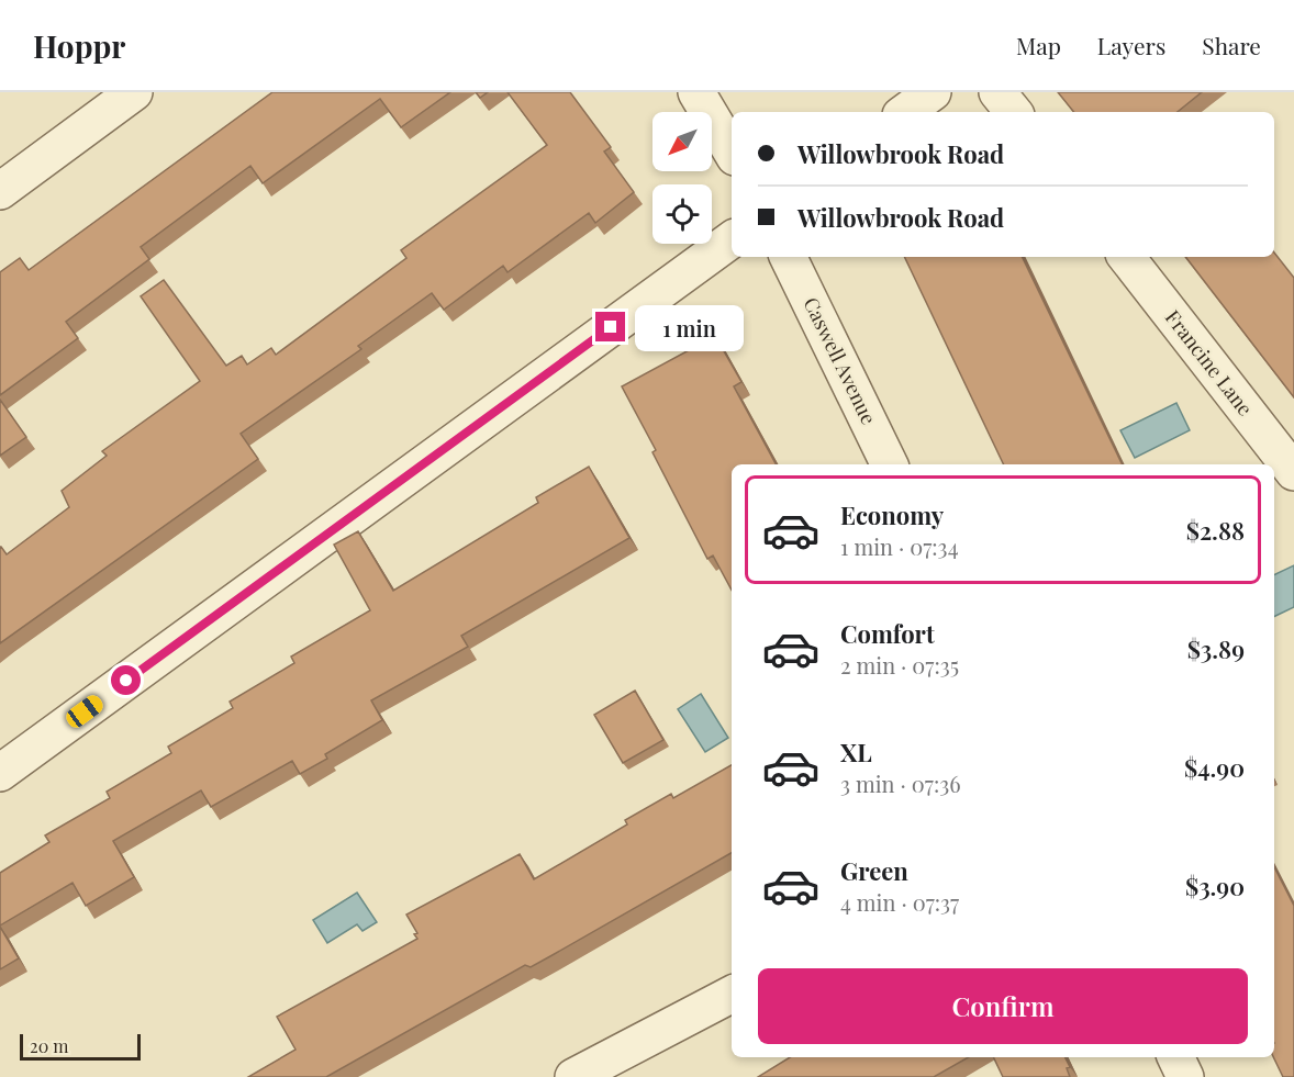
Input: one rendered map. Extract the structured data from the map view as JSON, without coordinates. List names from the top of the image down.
{
  "streets": {
    "street": ["Caswell Avenue", "Francine Lane"]
  },
  "scale_bar": "20 m",
  "north": "bottom left",
  "page": {
    "header": "Hoppr",
    "nav": ["Map", "Layers", "Share"],
    "banner": ["Willowbrook Road", "Willowbrook Road"],
    "bubble": "1 min",
    "list": [
      {
        "name": "Economy",
        "note": "1 min · 07:34",
        "value": "$2.88"
      },
      {
        "name": "Comfort",
        "note": "2 min · 07:35",
        "value": "$3.89"
      },
      {
        "name": "XL",
        "note": "3 min · 07:36",
        "value": "$4.90"
      },
      {
        "name": "Green",
        "note": "4 min · 07:37",
        "value": "$3.90"
      }
    ],
    "buttons": "Confirm",
    "scale": "20 m"
  }
}
